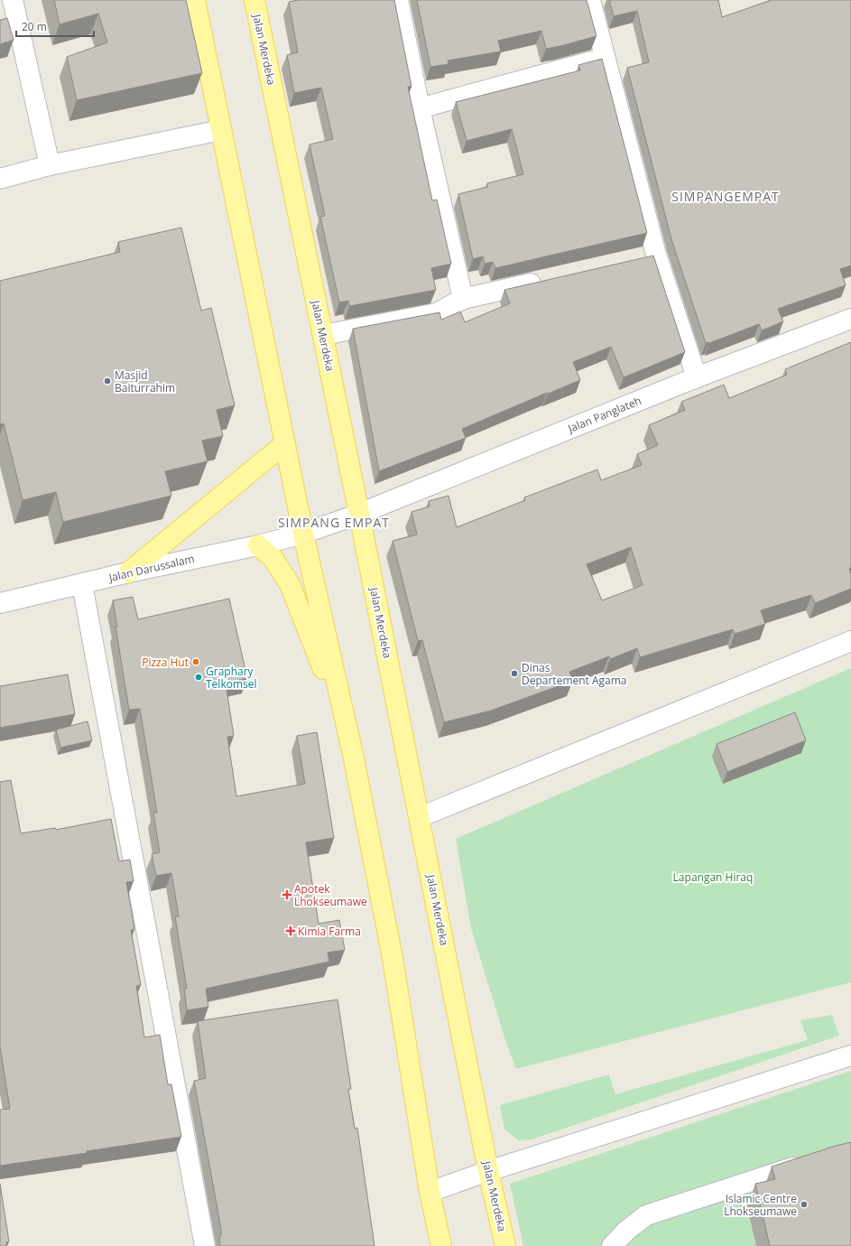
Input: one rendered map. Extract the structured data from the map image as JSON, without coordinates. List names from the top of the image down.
{
  "streets": {
    "main road": ["Jalan Merdeka"],
    "street": ["Jalan Panglateh", "Jalan Darussalam"]
  },
  "crossings": [
    ["Jalan Merdeka", "Jalan Panglateh"],
    ["Jalan Panglateh", "Jalan Darussalam"]
  ],
  "districts": ["SIMPANGEMPAT", "SIMPANG EMPAT"],
  "parks": ["Lapangan Hiraq"],
  "places": {
    "other": [
      "Masjid Baiturrahim",
      "Pizza Hut",
      "Dinas Departement Agama",
      "Graphary Telkomsel",
      "Islamic Centre Lhokseumawe"
    ],
    "health": ["Apotek Lhokseumawe", "Kimia Farma"]
  },
  "scale_bar": "20 m"
}
